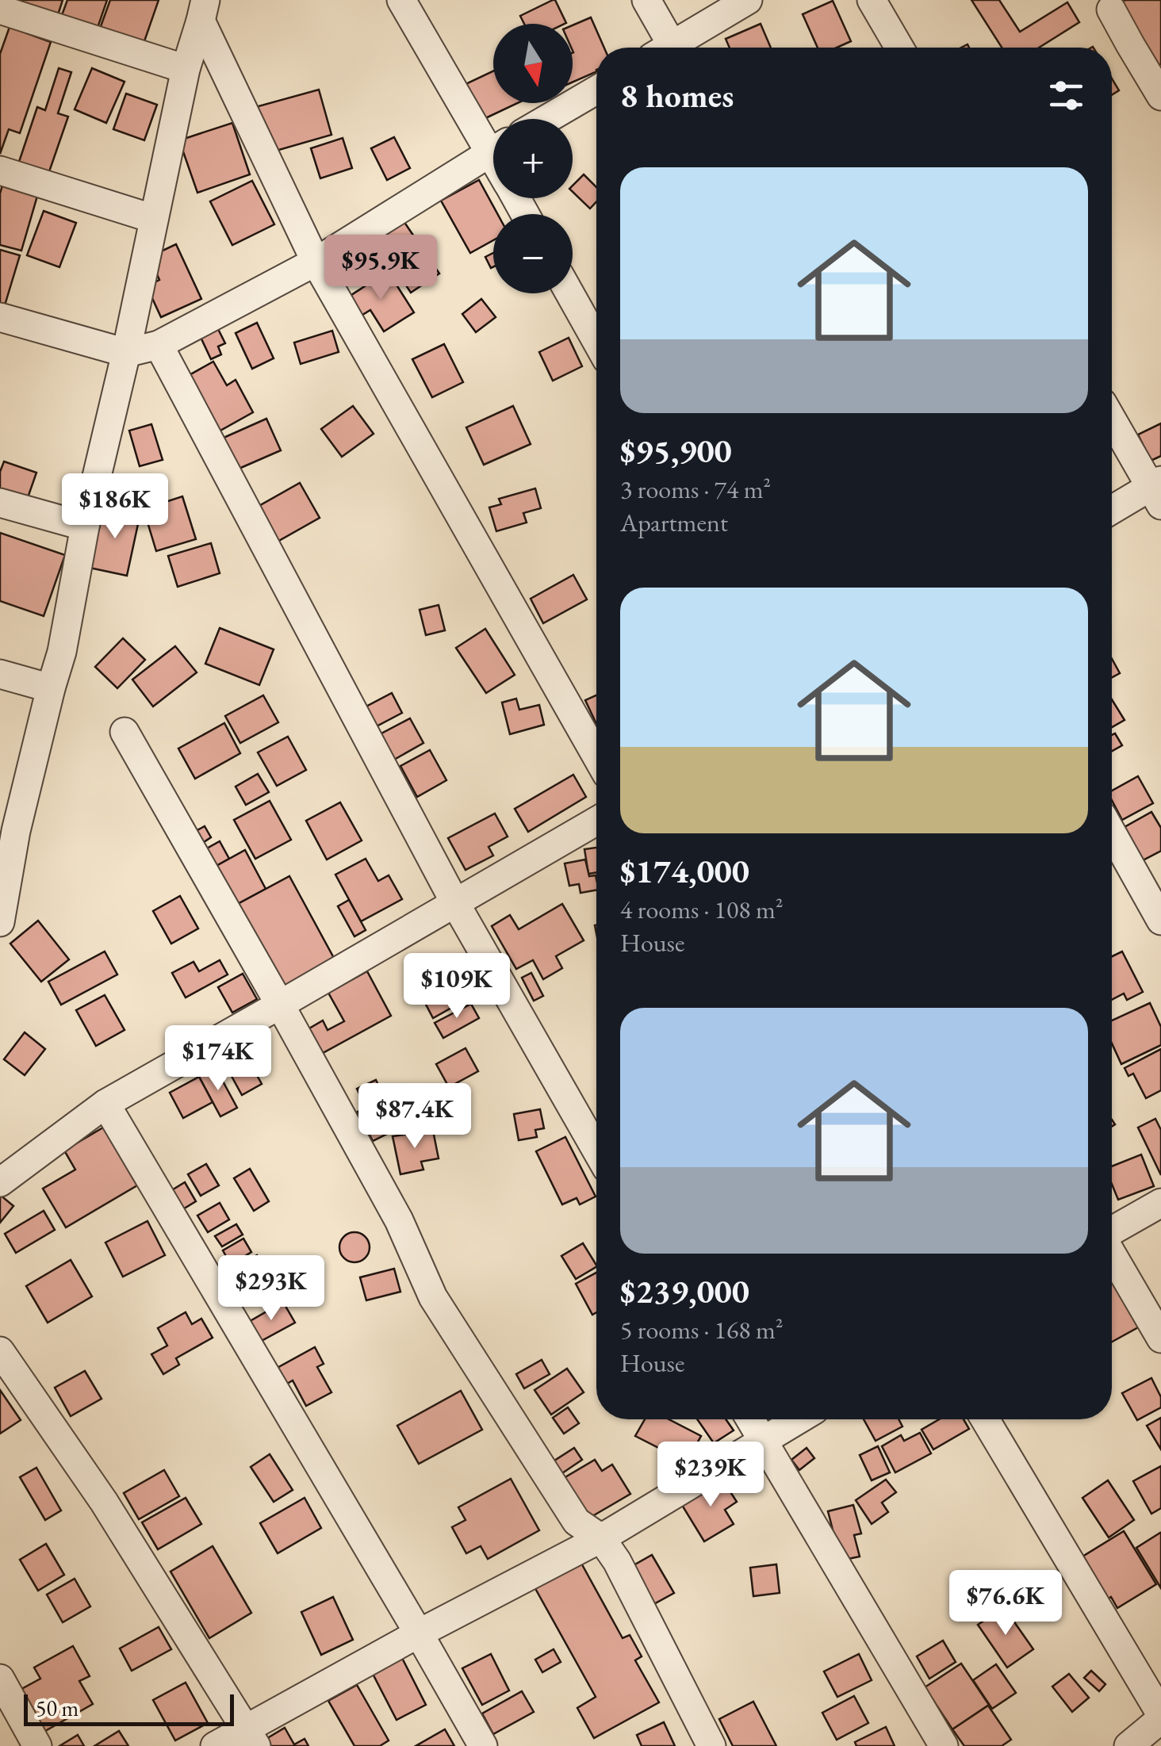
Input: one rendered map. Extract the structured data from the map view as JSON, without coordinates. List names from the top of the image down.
{
  "scale_bar": "50 m",
  "north": "bottom",
  "page": {
    "map_buttons": ["+", "−"],
    "heading": "8 homes",
    "list": [
      {
        "name": "$95,900",
        "note": "3 rooms · 74 m² · Apartment"
      },
      {
        "name": "$174,000",
        "note": "4 rooms · 108 m² · House"
      },
      {
        "name": "$239,000",
        "note": "5 rooms · 168 m² · House"
      }
    ],
    "price": [
      "$95.9K",
      "$186K",
      "$109K",
      "$174K",
      "$87.4K",
      "$293K",
      "$239K",
      "$76.6K"
    ],
    "scale": "50 m"
  }
}
